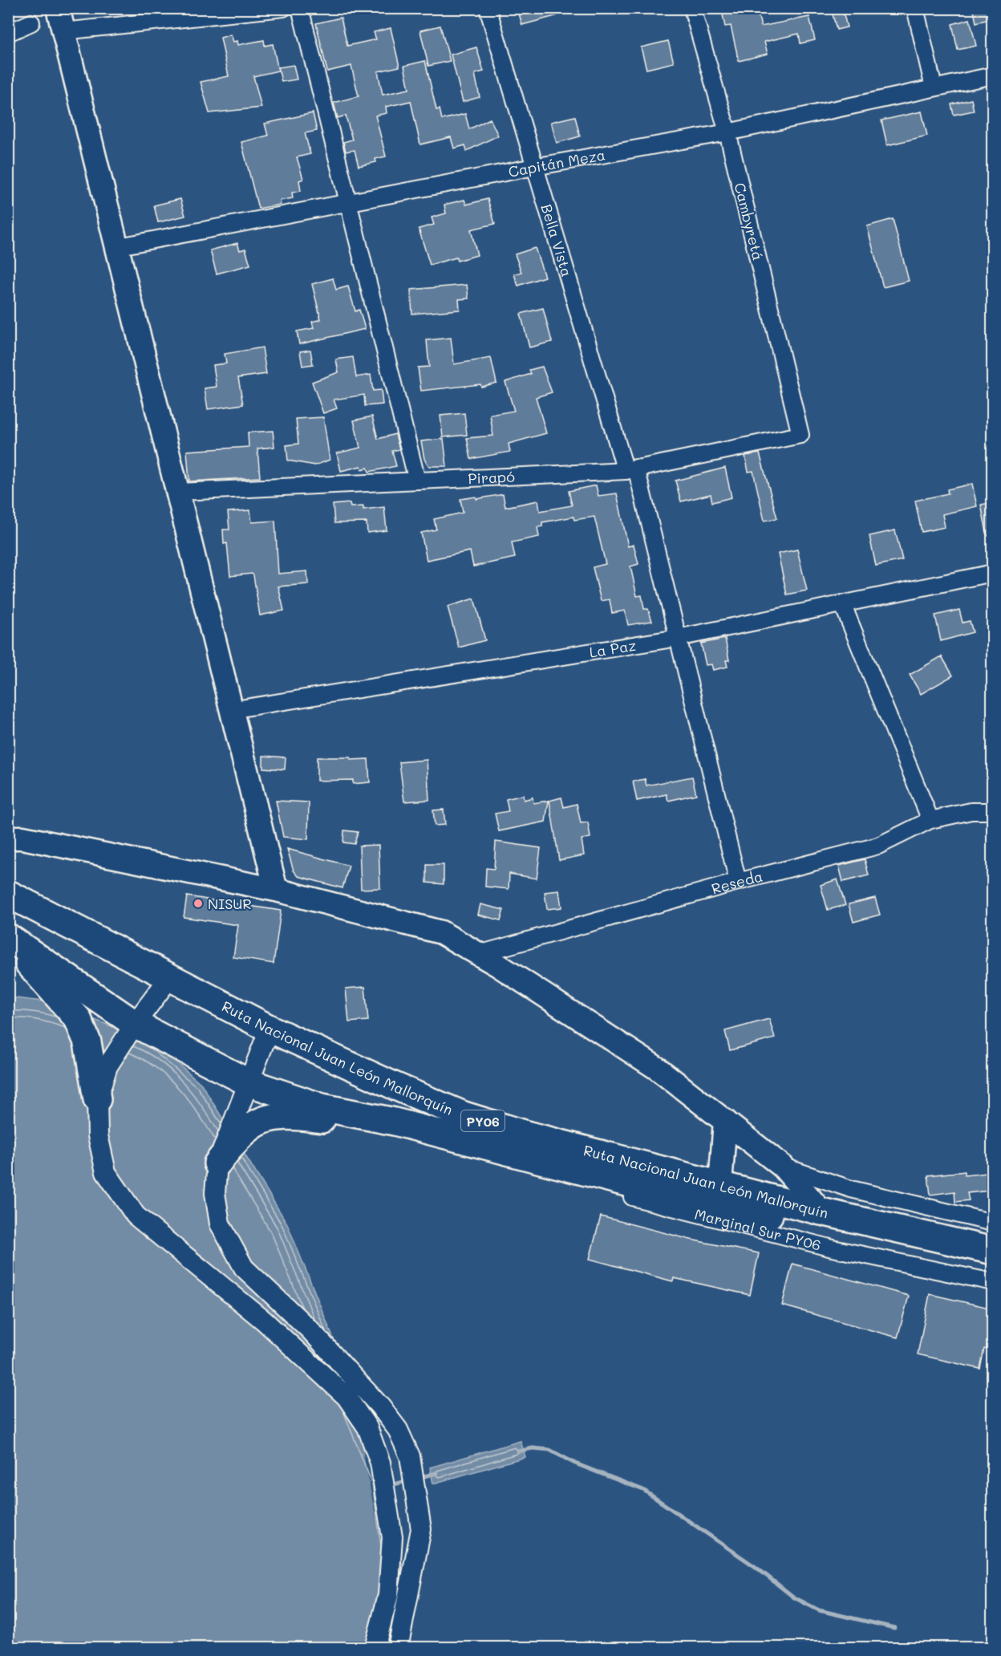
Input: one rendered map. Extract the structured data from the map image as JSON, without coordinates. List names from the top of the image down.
{
  "streets": {
    "highway": ["Ruta Nacional Juan León Mallorquín", "PY06"],
    "street": [
      "Capitán Meza",
      "Cambyretá",
      "Bella Vista",
      "Pirapó",
      "La Paz",
      "Reseda",
      "Marginal Sur PY06"
    ]
  },
  "crossings": [
    ["Capitán Meza", "Cambyretá"],
    ["Capitán Meza", "Bella Vista"],
    ["Cambyretá", "Pirapó"],
    ["Bella Vista", "Pirapó"],
    ["Bella Vista", "La Paz"],
    ["Bella Vista", "Reseda"],
    ["Ruta Nacional Juan León Mallorquín", "Marginal Sur PY06"]
  ],
  "places": ["NISUR"]
}
